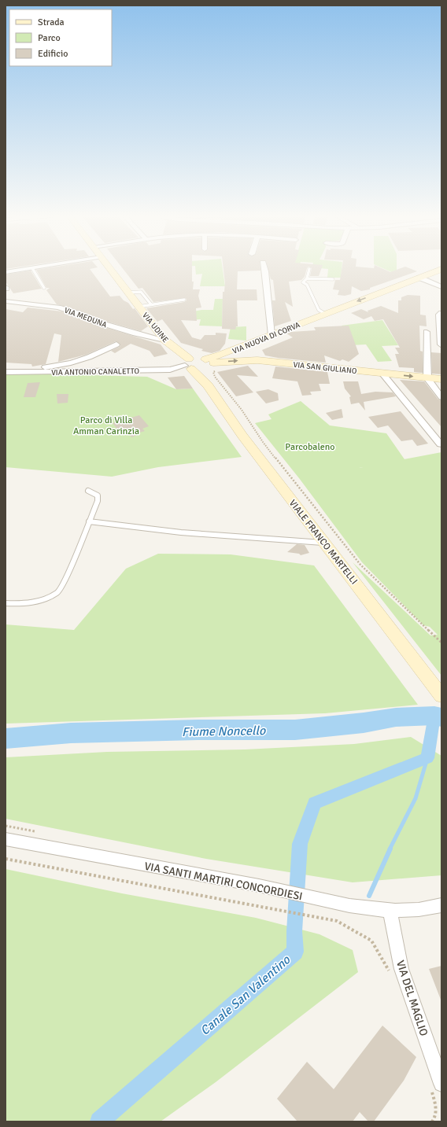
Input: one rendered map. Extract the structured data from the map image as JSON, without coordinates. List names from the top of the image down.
{
  "streets": {
    "main road": [
      "VIA UDINE",
      "VIA NUOVA DI CORVA",
      "VIA SAN GIULIANO",
      "VIALE FRANCO MARTELLI"
    ],
    "street": [
      "VIA MEDUNA",
      "VIA ANTONIO CANALETTO",
      "VIA SANTI MARTIRI CONCORDIESI",
      "VIA DEL MAGLIO"
    ]
  },
  "crossings": [
    ["VIA MEDUNA", "VIA UDINE"],
    ["VIA UDINE", "VIA ANTONIO CANALETTO"],
    ["VIA UDINE", "VIALE FRANCO MARTELLI"],
    ["VIA NUOVA DI CORVA", "VIA SAN GIULIANO"],
    ["VIA NUOVA DI CORVA", "VIALE FRANCO MARTELLI"],
    ["VIA SAN GIULIANO", "VIALE FRANCO MARTELLI"],
    ["VIA ANTONIO CANALETTO", "VIALE FRANCO MARTELLI"],
    ["VIA SANTI MARTIRI CONCORDIESI", "VIA DEL MAGLIO"]
  ],
  "one_way": ["VIA NUOVA DI CORVA", "VIA SAN GIULIANO"],
  "water": ["Fiume Noncello", "Canale San Valentino"],
  "parks": ["Parco di Villa Amman Carinzia", "Parcobaleno"],
  "legend": ["Strada", "Parco", "Edificio"]
}
